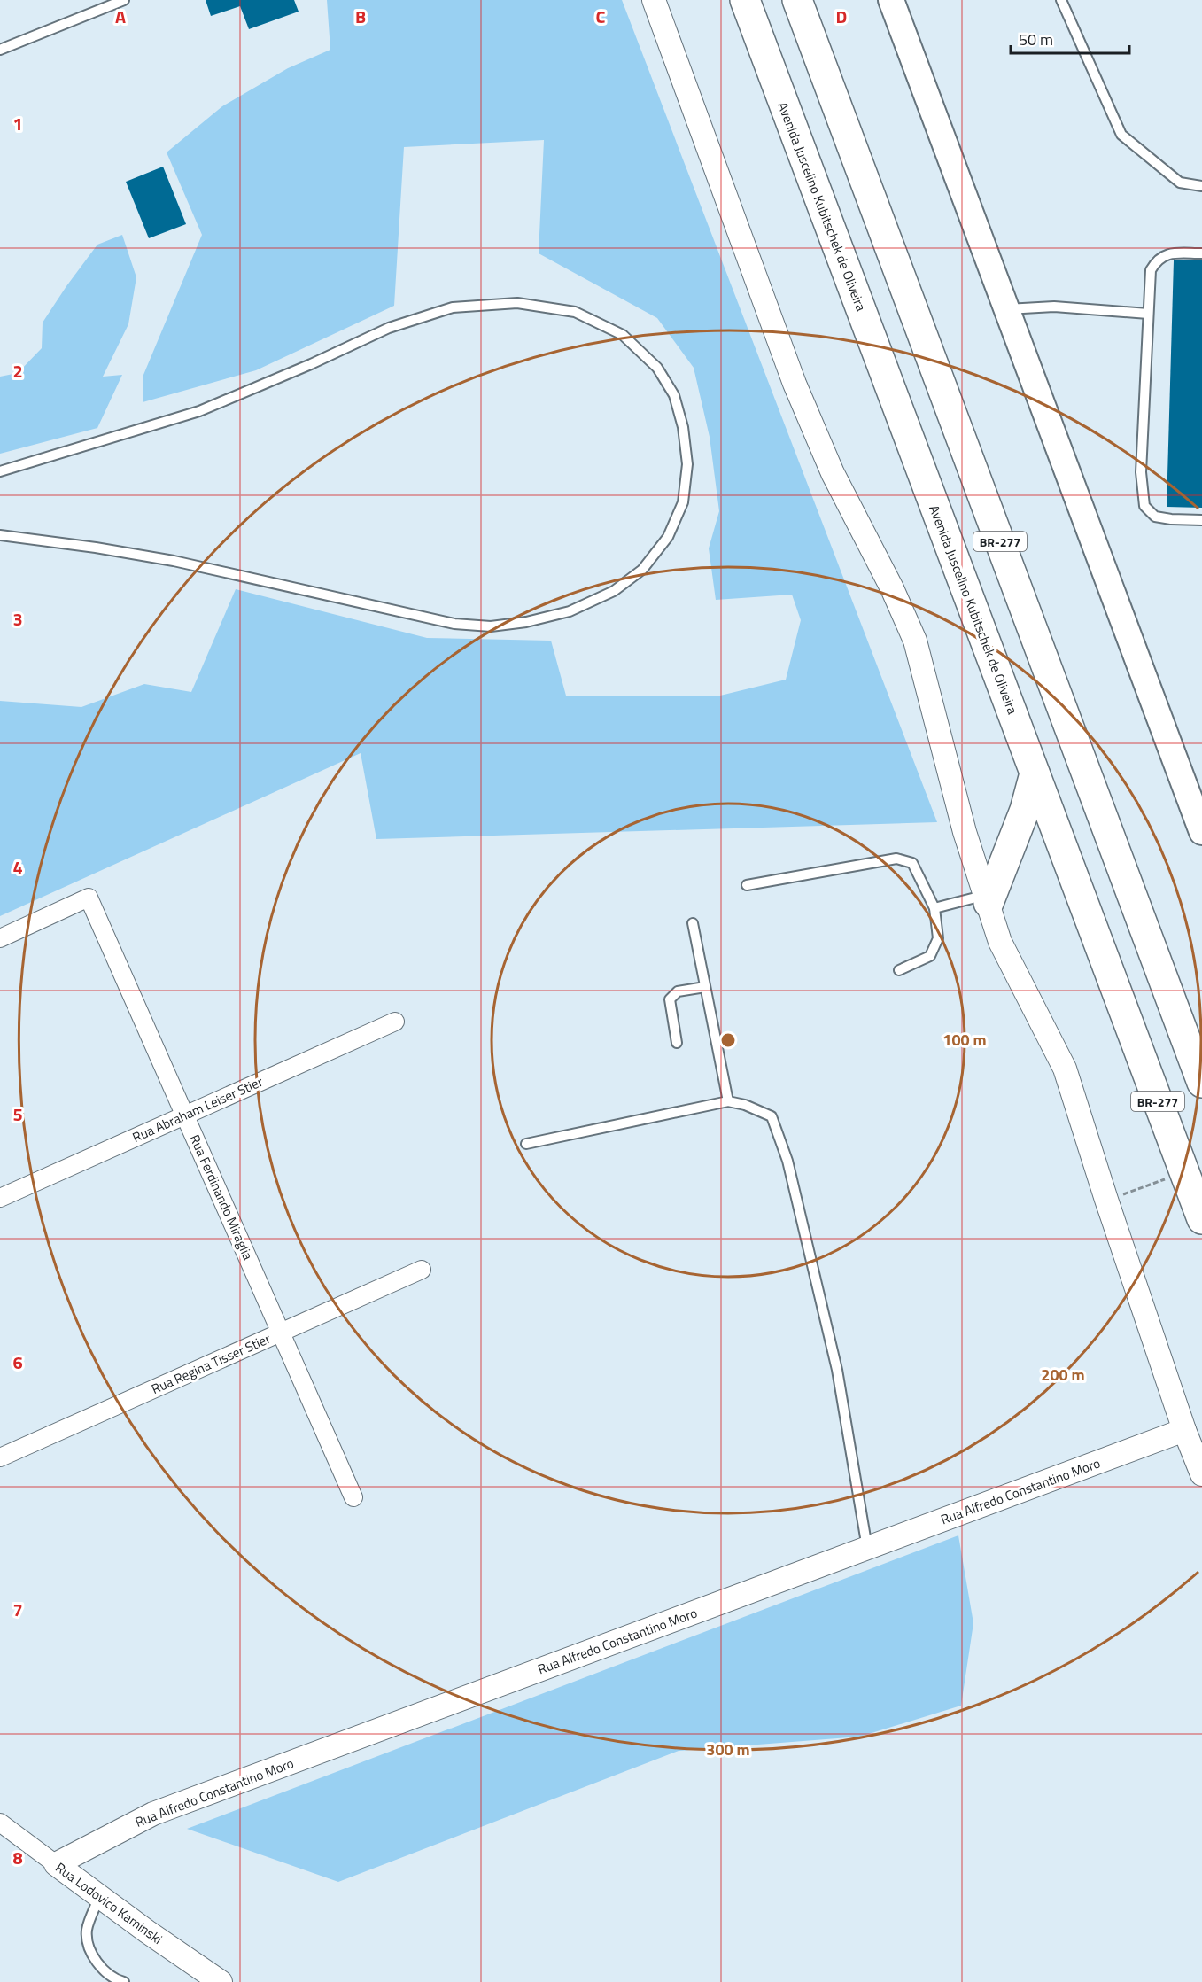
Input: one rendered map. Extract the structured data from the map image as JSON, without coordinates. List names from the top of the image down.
{
  "streets": {
    "highway": ["Avenida Juscelino Kubitschek de Oliveira", "BR-277"],
    "street": [
      "Rua Abraham Leiser Stier",
      "Rua Ferdinando Miraglia",
      "Rua Regina Tisser Stier",
      "Rua Alfredo Constantino Moro",
      "Rua Lodovico Kaminski"
    ]
  },
  "crossings": [
    ["Rua Abraham Leiser Stier", "Rua Ferdinando Miraglia"],
    ["Rua Ferdinando Miraglia", "Rua Regina Tisser Stier"],
    ["Rua Alfredo Constantino Moro", "Rua Lodovico Kaminski"]
  ],
  "scale_bar": "50 m",
  "grid": {
    "columns": [
      "A",
      "B",
      "C",
      "D"
    ],
    "rows": [
      "1",
      "2",
      "3",
      "4",
      "5",
      "6",
      "7",
      "8"
    ]
  },
  "rings": ["100 m", "200 m", "300 m"]
}
